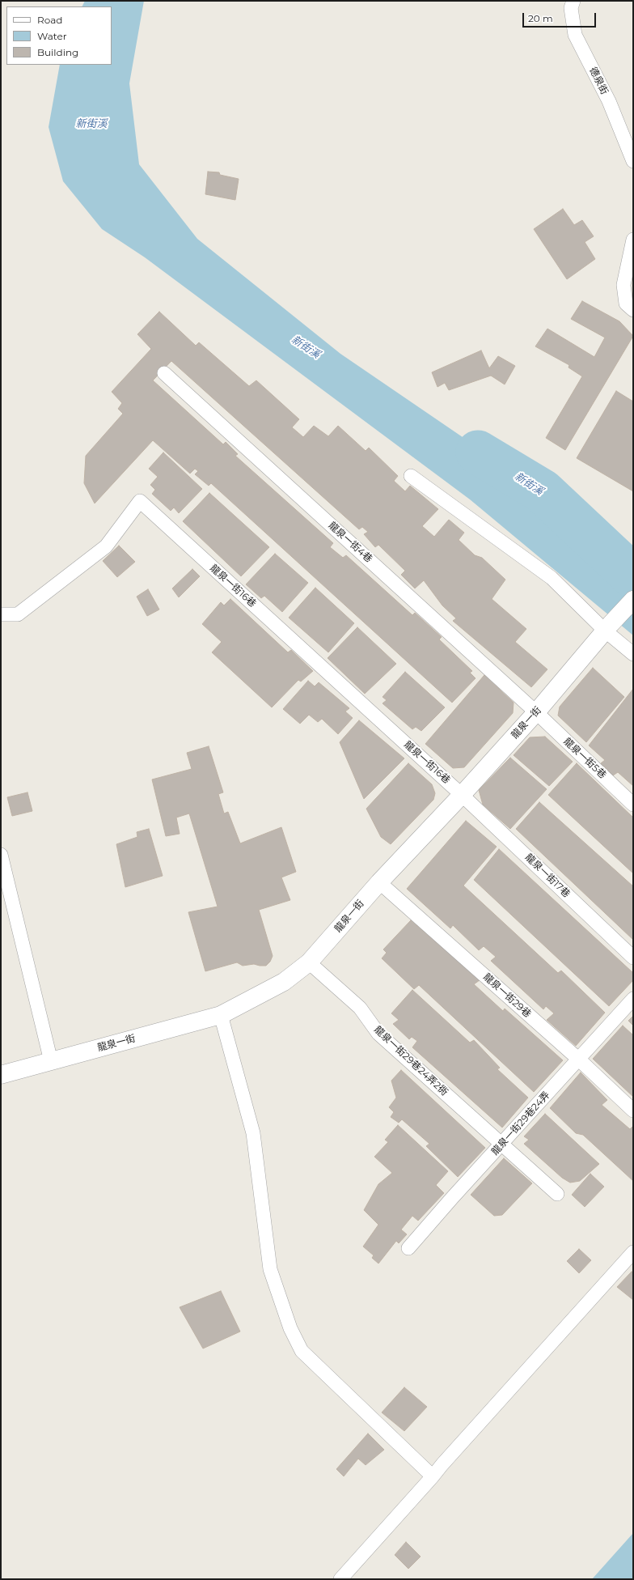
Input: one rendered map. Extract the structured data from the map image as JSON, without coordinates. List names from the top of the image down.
{
  "streets": {
    "street": ["龍泉一街"],
    "lane": [
      "德泉街",
      "龍泉一街4巷",
      "龍泉一街16巷",
      "龍泉一街5巷",
      "龍泉一街17巷",
      "龍泉一街29巷",
      "龍泉一街29巷24弄2衖",
      "龍泉一街29巷24弄"
    ]
  },
  "crossings": [
    ["龍泉一街4巷", "龍泉一街"],
    ["龍泉一街4巷", "龍泉一街5巷"],
    ["龍泉一街16巷", "龍泉一街"],
    ["龍泉一街16巷", "龍泉一街17巷"],
    ["龍泉一街", "龍泉一街5巷"],
    ["龍泉一街", "龍泉一街17巷"],
    ["龍泉一街", "龍泉一街29巷"],
    ["龍泉一街", "龍泉一街29巷24弄2衖"],
    ["龍泉一街29巷", "龍泉一街29巷24弄"],
    ["龍泉一街29巷24弄2衖", "龍泉一街29巷24弄"]
  ],
  "water": ["新街溪"],
  "legend": ["Road", "Water", "Building"],
  "scale_bar": "20 m"
}
